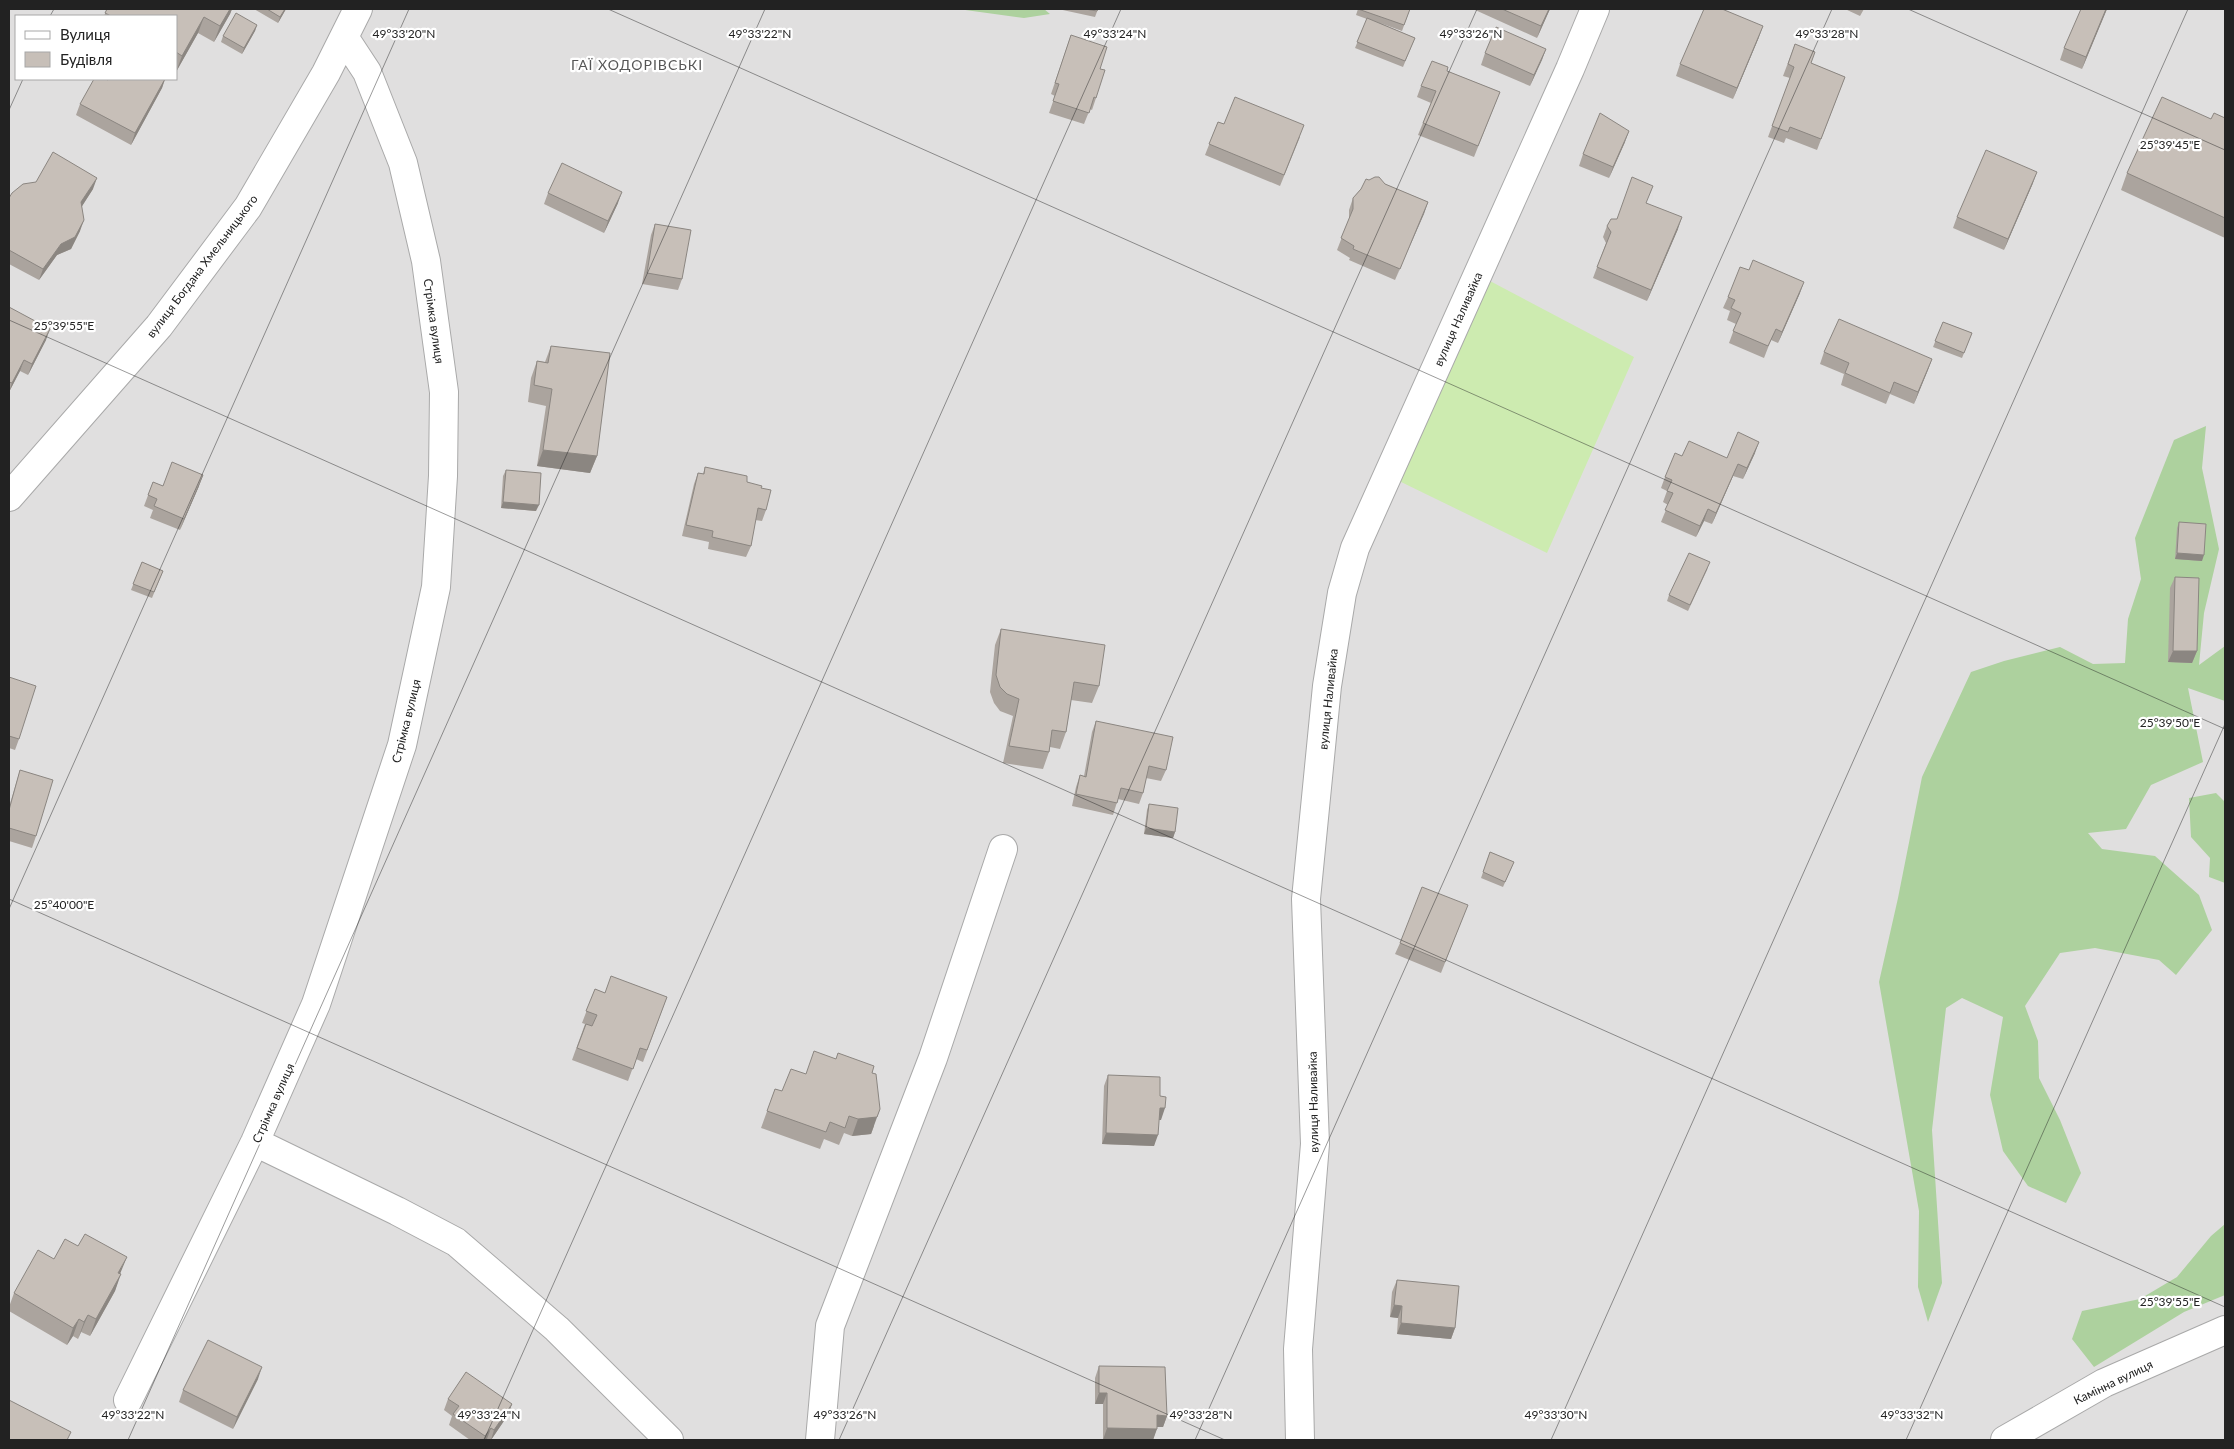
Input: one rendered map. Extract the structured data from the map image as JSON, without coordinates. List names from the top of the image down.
{
  "streets": {
    "street": [
      "вулиця Богдана Хмельницького",
      "вулиця Наливайка",
      "Стрімка вулиця",
      "Камінна вулиця"
    ]
  },
  "crossings": [
    ["вулиця Богдана Хмельницького", "Стрімка вулиця"]
  ],
  "districts": ["ГАЇ ХОДОРІВСЬКІ"],
  "legend": ["Вулиця", "Будівля"],
  "coordinates": [
    "49°33'20\"N",
    "49°33'22\"N",
    "49°33'24\"N",
    "49°33'26\"N",
    "49°33'28\"N",
    "25°39'45\"E",
    "25°39'55\"E",
    "25°39'50\"E",
    "25°40'00\"E",
    "49°33'30\"N",
    "49°33'32\"N"
  ]
}
